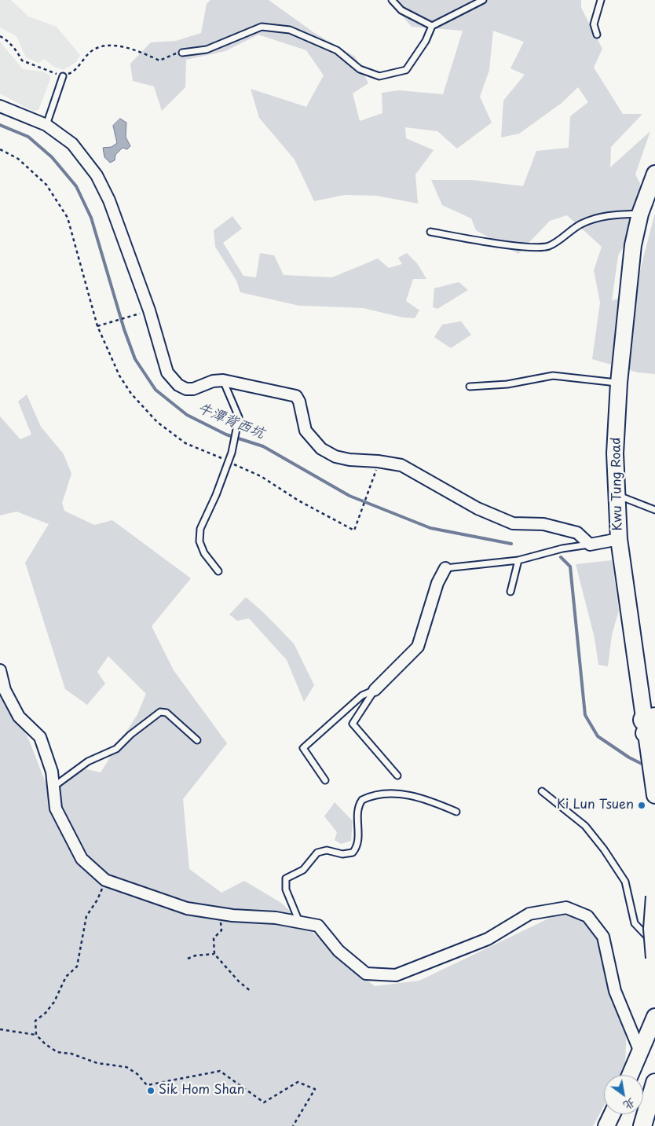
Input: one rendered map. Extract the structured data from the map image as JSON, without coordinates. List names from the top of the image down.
{
  "streets": {
    "street": ["Kwu Tung Road"]
  },
  "water": ["牛潭背西坑"],
  "places": ["Ki Lun Tsuen", "Sik Hom Shan"],
  "north": "bottom right"
}
